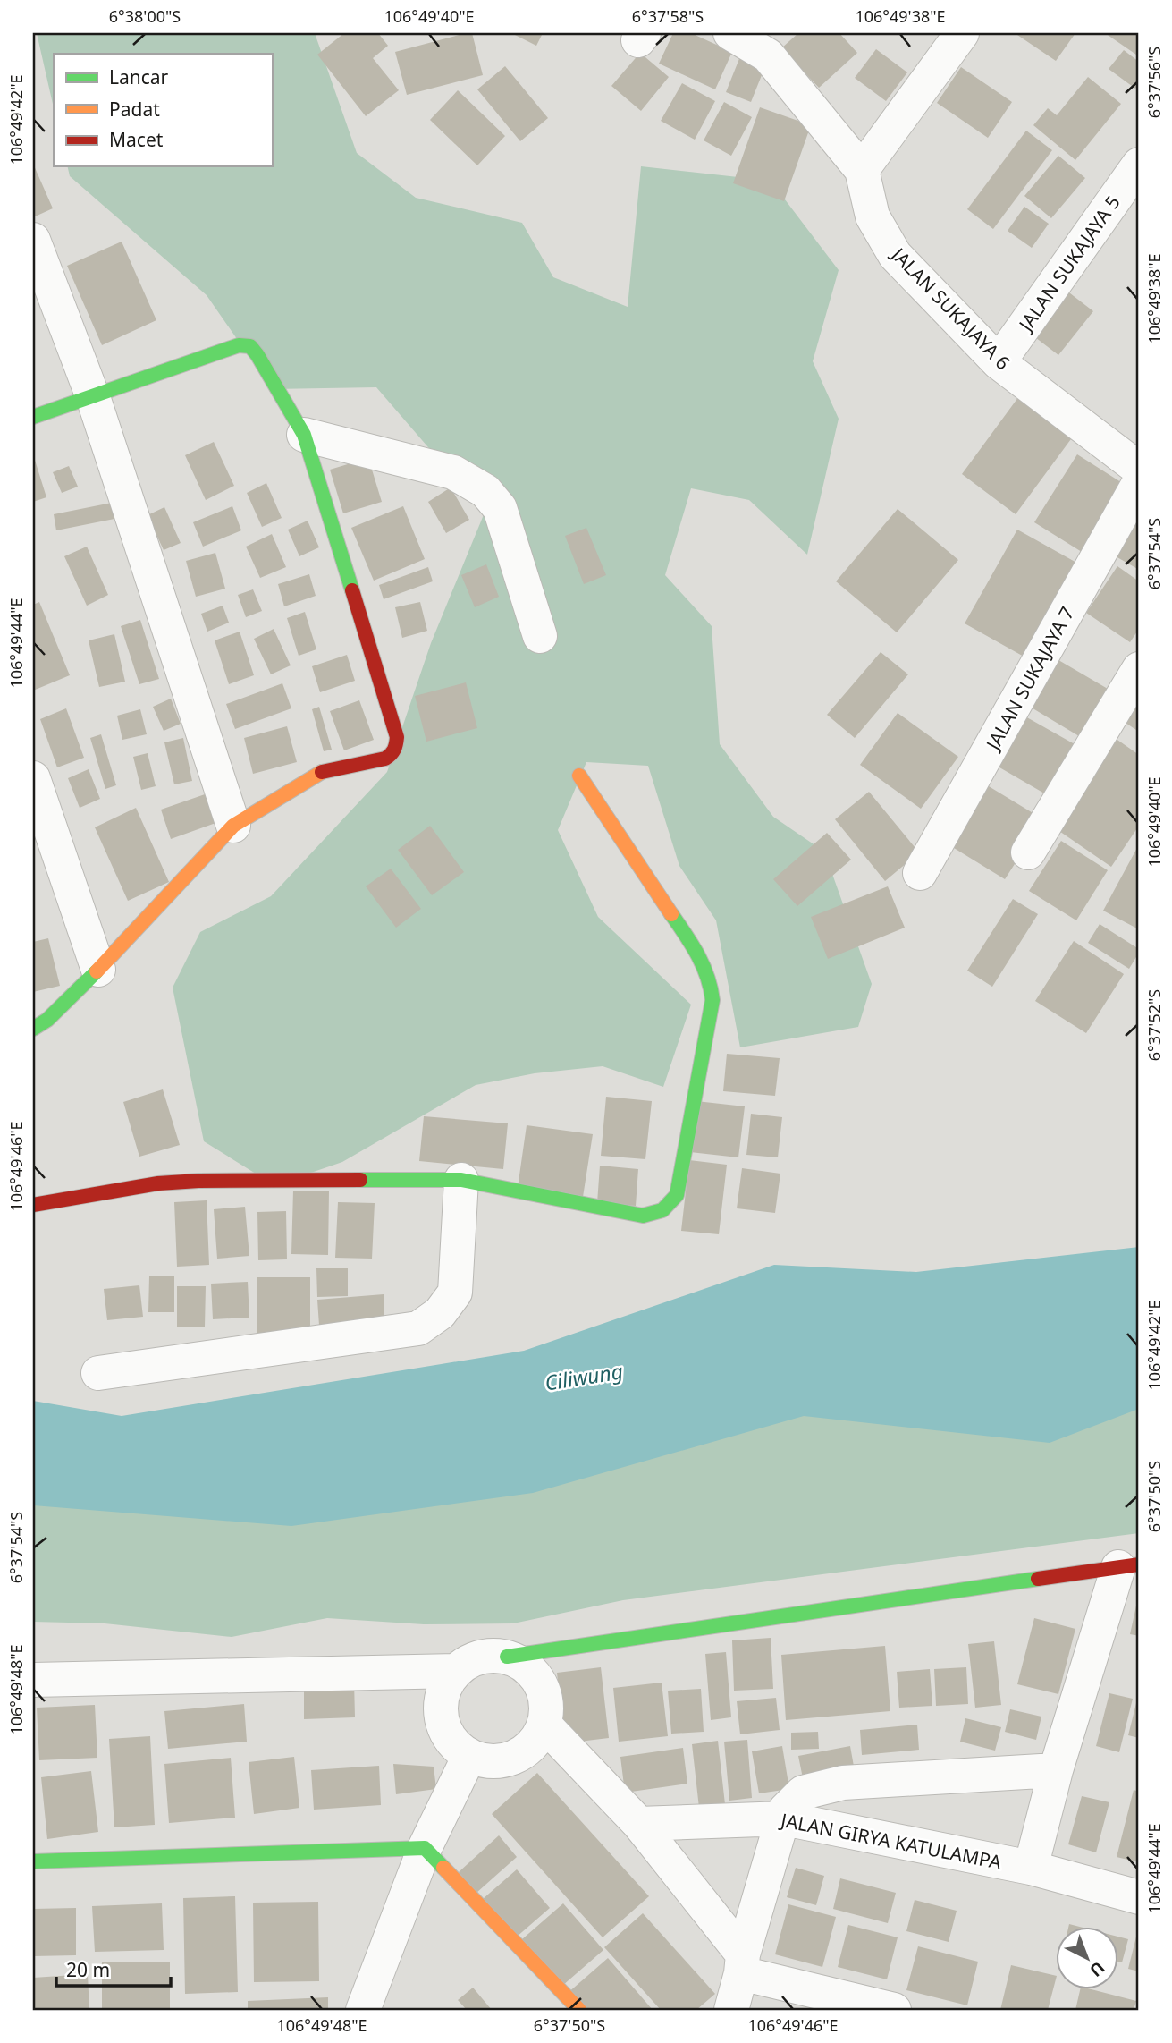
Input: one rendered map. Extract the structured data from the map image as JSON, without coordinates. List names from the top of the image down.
{
  "streets": {
    "street": [
      "JALAN SUKAJAYA 5",
      "JALAN SUKAJAYA 6",
      "JALAN SUKAJAYA 7",
      "JALAN GIRYA KATULAMPA"
    ]
  },
  "crossings": [
    ["JALAN SUKAJAYA 5", "JALAN SUKAJAYA 6"]
  ],
  "water": ["Ciliwung"],
  "legend": ["Lancar", "Padat", "Macet"],
  "scale_bar": "20 m",
  "north": "bottom right",
  "coordinates": [
    "6°38'00\"S",
    "106°49'40\"E",
    "6°37'58\"S",
    "106°49'38\"E",
    "6°37'56\"S",
    "106°49'42\"E",
    "6°37'54\"S",
    "106°49'44\"E",
    "6°37'52\"S",
    "106°49'46\"E",
    "6°37'50\"S",
    "106°49'48\"E"
  ]
}
